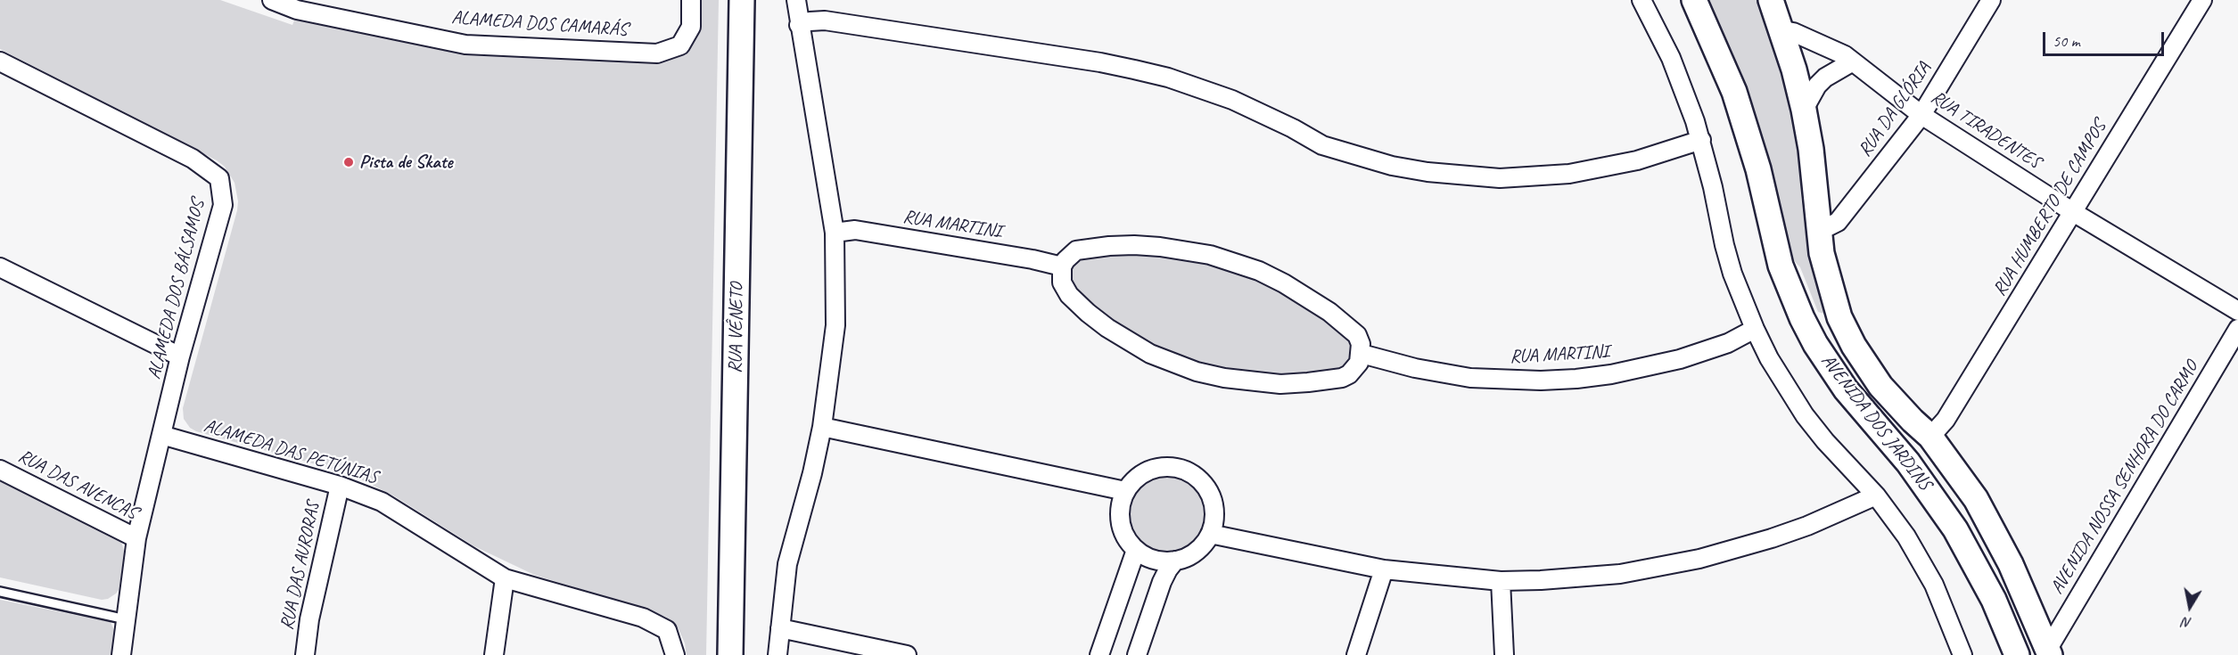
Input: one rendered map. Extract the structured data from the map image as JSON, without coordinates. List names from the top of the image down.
{
  "streets": {
    "street": [
      "ALAMEDA DOS CAMARÁS",
      "RUA DA GLÓRIA",
      "RUA TIRADENTES",
      "RUA HUMBERTO DE CAMPOS",
      "RUA MARTINI",
      "ALAMEDA DOS BÁLSAMOS",
      "RUA VÊNETO",
      "AVENIDA DOS JARDINS",
      "ALAMEDA DAS PETÚNIAS",
      "AVENIDA NOSSA SENHORA DO CARMO",
      "RUA DAS AVENCAS",
      "RUA DAS AURORAS"
    ]
  },
  "crossings": [
    ["RUA DA GLÓRIA", "RUA TIRADENTES"],
    ["RUA DA GLÓRIA", "AVENIDA DOS JARDINS"],
    ["RUA TIRADENTES", "RUA HUMBERTO DE CAMPOS"],
    ["RUA TIRADENTES", "AVENIDA DOS JARDINS"],
    ["RUA HUMBERTO DE CAMPOS", "AVENIDA DOS JARDINS"],
    ["ALAMEDA DOS BÁLSAMOS", "ALAMEDA DAS PETÚNIAS"],
    ["ALAMEDA DOS BÁLSAMOS", "RUA DAS AVENCAS"],
    ["AVENIDA DOS JARDINS", "AVENIDA NOSSA SENHORA DO CARMO"],
    ["ALAMEDA DAS PETÚNIAS", "RUA DAS AURORAS"]
  ],
  "places": ["Pista de Skate"],
  "scale_bar": "50 m",
  "north": "bottom"
}
